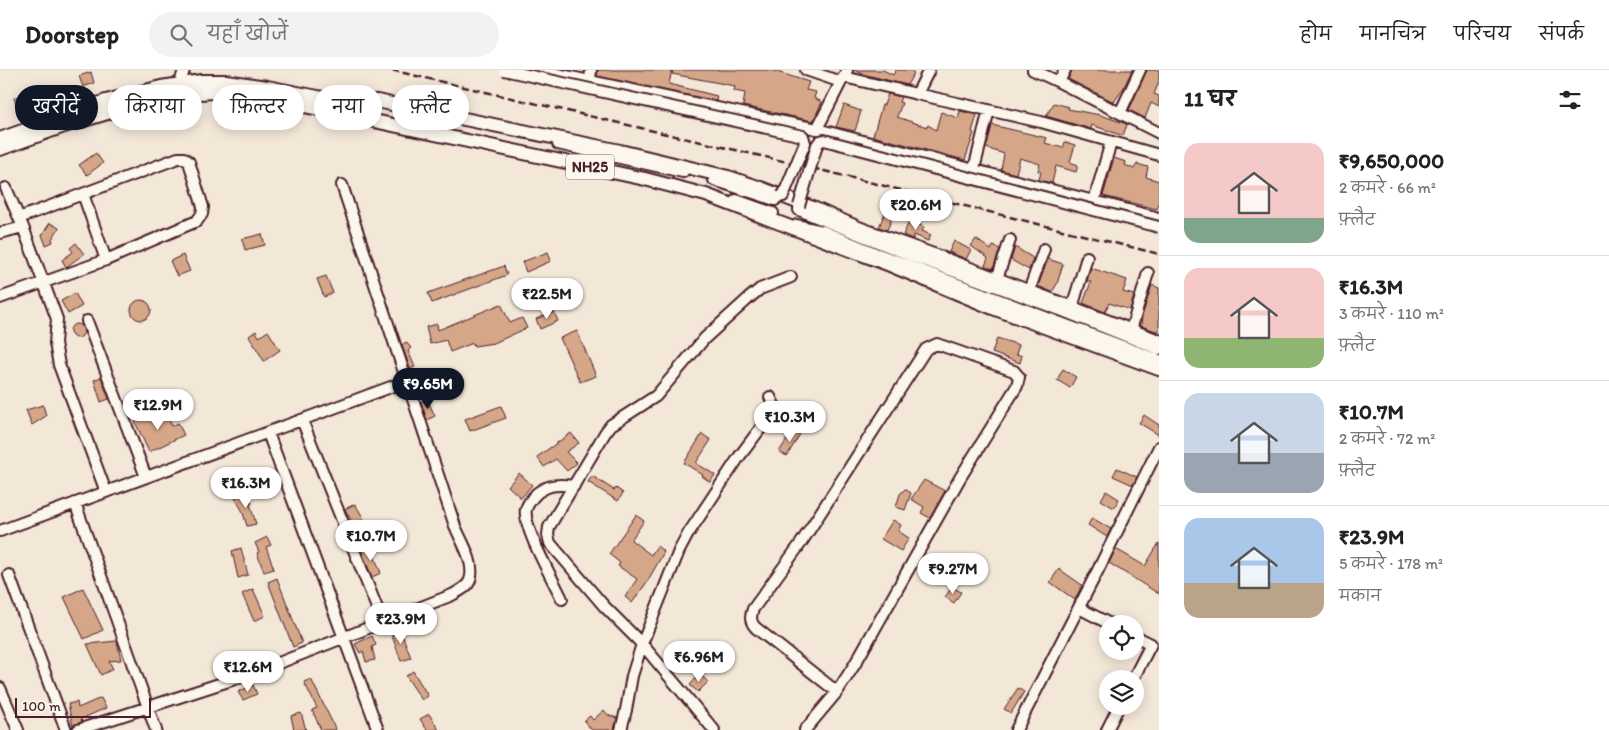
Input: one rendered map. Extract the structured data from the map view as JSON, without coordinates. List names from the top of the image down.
{
  "streets": {
    "main road": ["NH25"]
  },
  "scale_bar": "100 m",
  "page": {
    "header": "Doorstep",
    "search": "यहाँ खोजें",
    "nav": [
      "होम",
      "मानचित्र",
      "परिचय",
      "संपर्क"
    ],
    "heading": "11 घर",
    "chip": [
      "खरीदें",
      "किराया",
      "फ़िल्टर",
      "नया",
      "फ़्लैट"
    ],
    "list": [
      {
        "name": "₹9,650,000",
        "note": "2 कमरे · 66 m² · फ़्लैट"
      },
      {
        "name": "₹16.3M",
        "note": "3 कमरे · 110 m² · फ़्लैट"
      },
      {
        "name": "₹10.7M",
        "note": "2 कमरे · 72 m² · फ़्लैट"
      },
      {
        "name": "₹23.9M",
        "note": "5 कमरे · 178 m² · मकान"
      }
    ],
    "price": [
      "₹20.6M",
      "₹22.5M",
      "₹9.65M",
      "₹12.9M",
      "₹10.3M",
      "₹16.3M",
      "₹10.7M",
      "₹9.27M",
      "₹23.9M",
      "₹6.96M",
      "₹12.6M"
    ],
    "scale": "100 m"
  }
}
